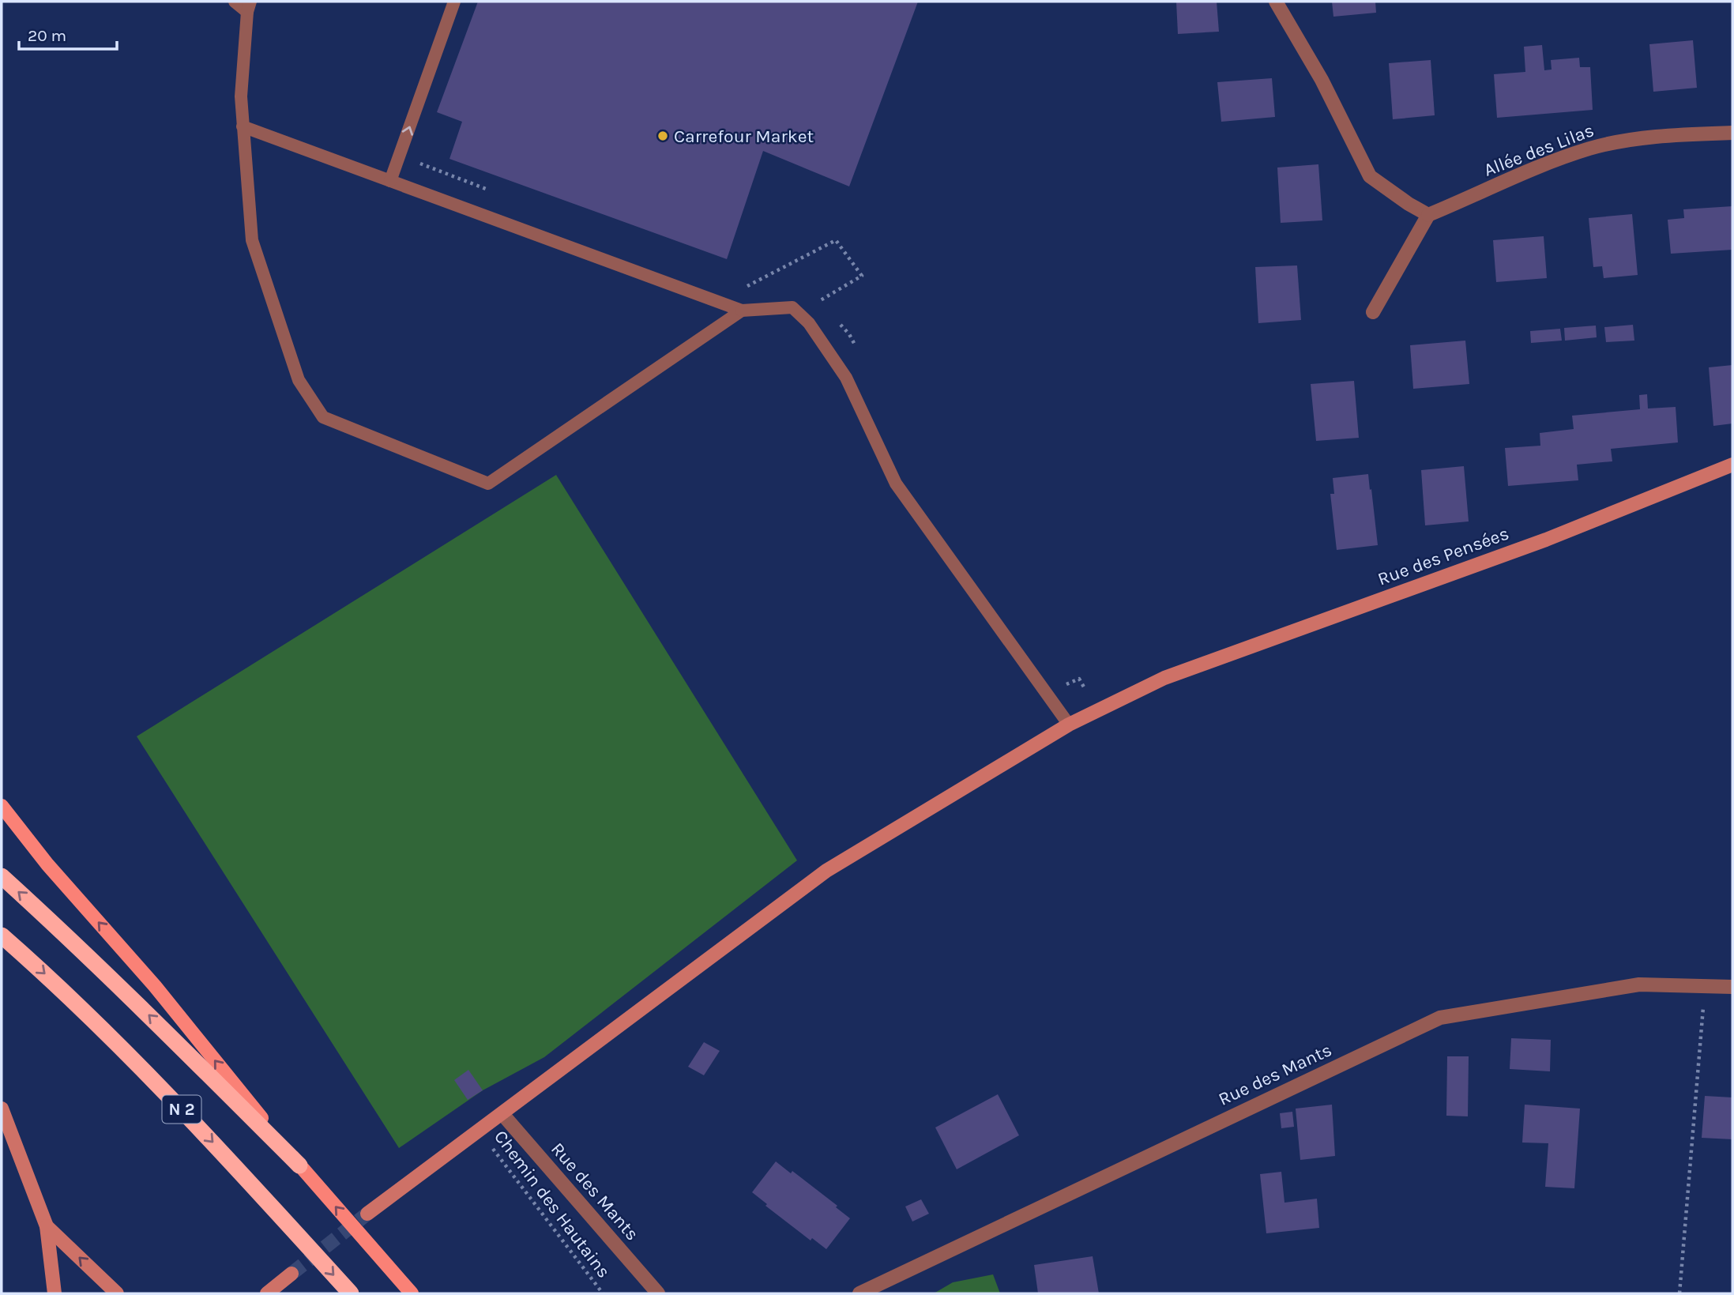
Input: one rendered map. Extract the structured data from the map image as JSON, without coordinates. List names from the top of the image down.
{
  "streets": {
    "highway": ["N 2"],
    "street": ["Allée des Lilas", "Rue des Pensées", "Rue des Mants"],
    "path": ["Chemin des Hautains"]
  },
  "crossings": [
    ["Rue des Pensées", "Rue des Mants"],
    ["Rue des Pensées", "Chemin des Hautains"]
  ],
  "places": ["Carrefour Market"],
  "scale_bar": "20 m"
}
